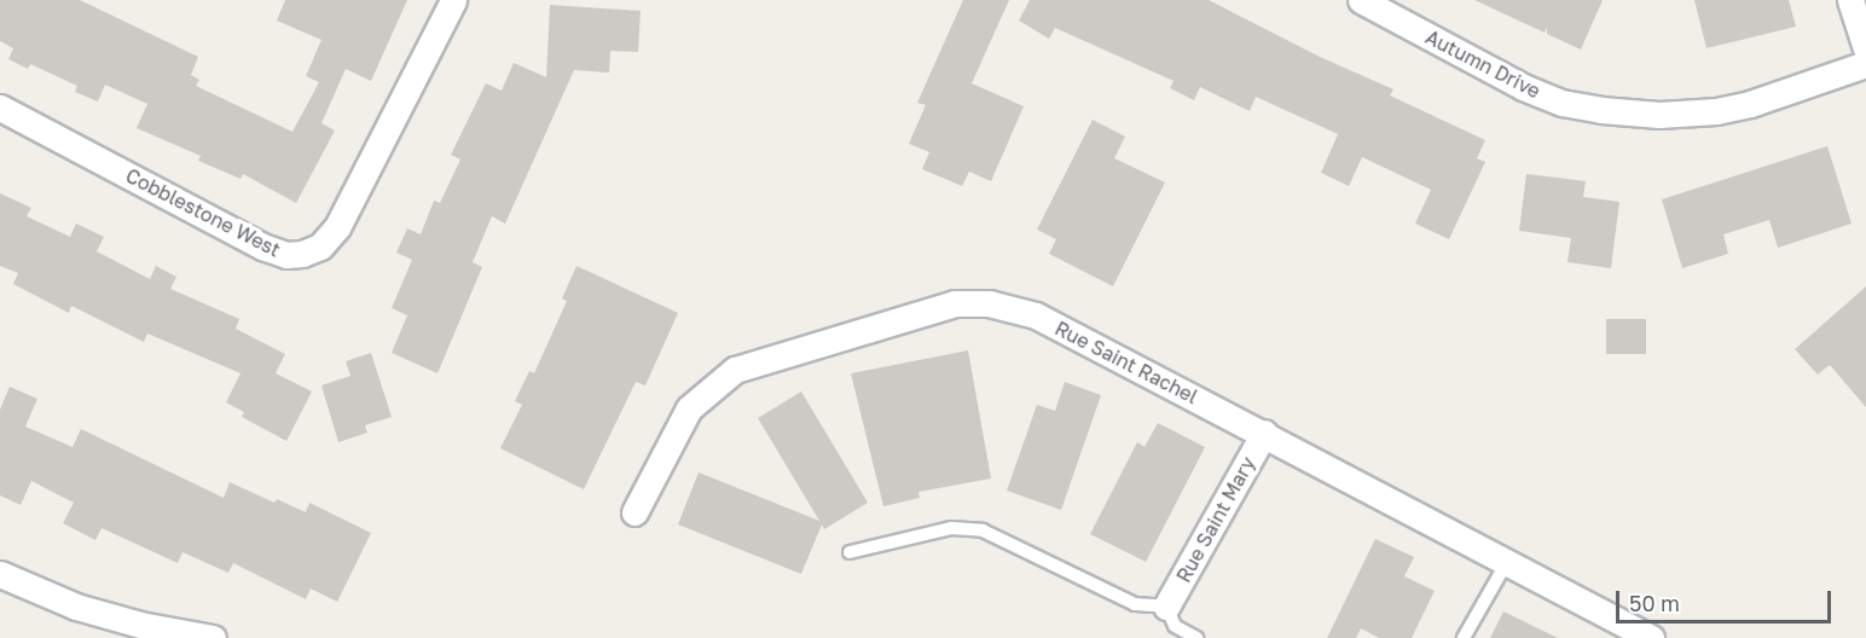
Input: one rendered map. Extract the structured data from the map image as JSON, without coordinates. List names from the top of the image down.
{
  "streets": {
    "street": [
      "Autumn Drive",
      "Cobblestone West",
      "Rue Saint Rachel",
      "Rue Saint Mary"
    ]
  },
  "crossings": [
    ["Rue Saint Rachel", "Rue Saint Mary"]
  ],
  "scale_bar": "50 m"
}
